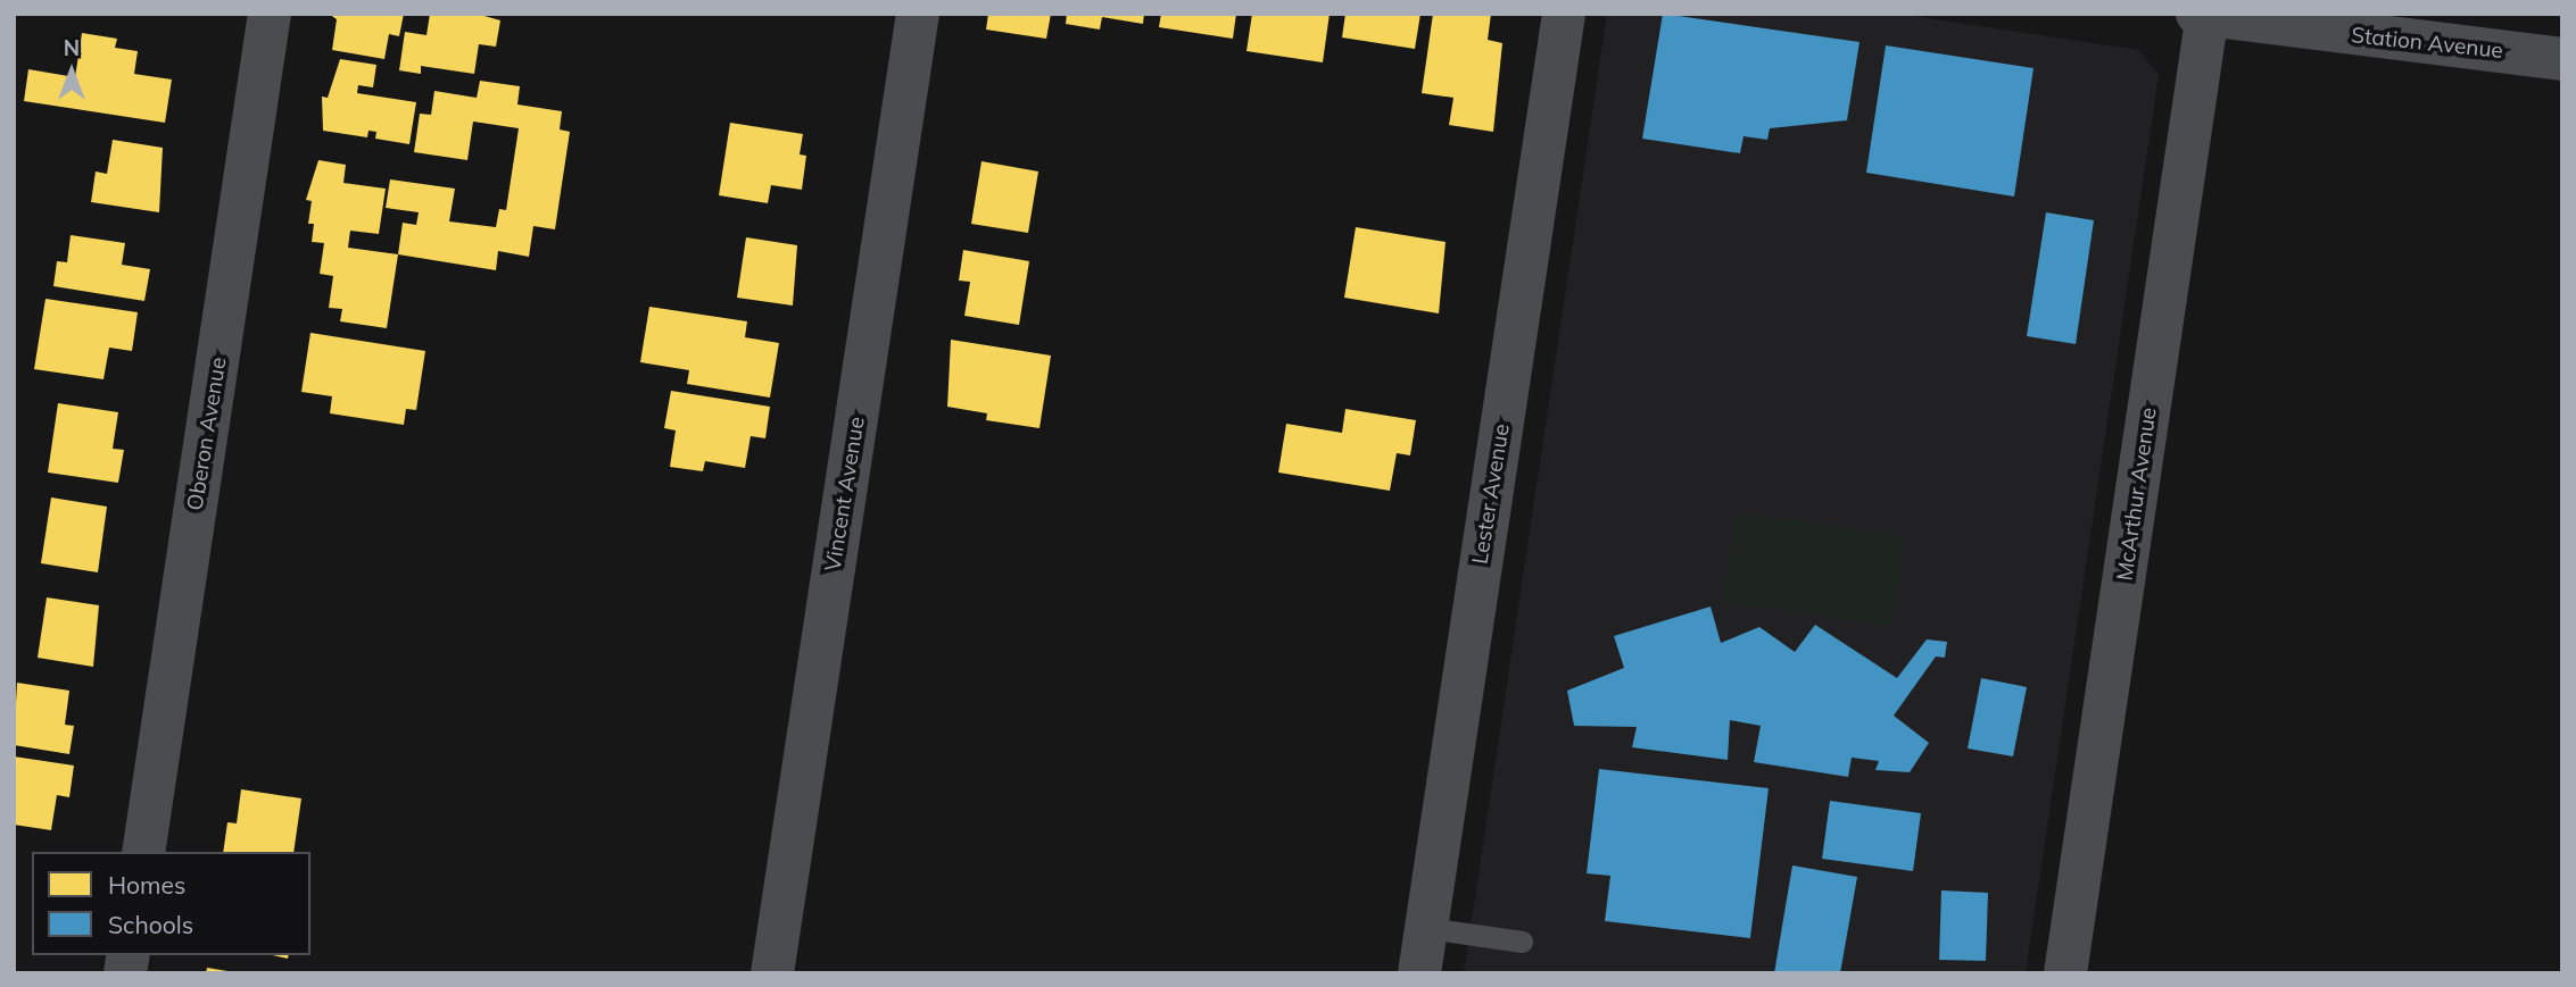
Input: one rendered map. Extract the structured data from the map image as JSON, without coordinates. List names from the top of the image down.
{
  "streets": {
    "street": [
      "Station Avenue",
      "Oberon Avenue",
      "Vincent Avenue",
      "Lester Avenue",
      "McArthur Avenue"
    ]
  },
  "crossings": [
    ["Station Avenue", "McArthur Avenue"]
  ],
  "legend": ["Homes", "Schools"],
  "north": "top"
}
